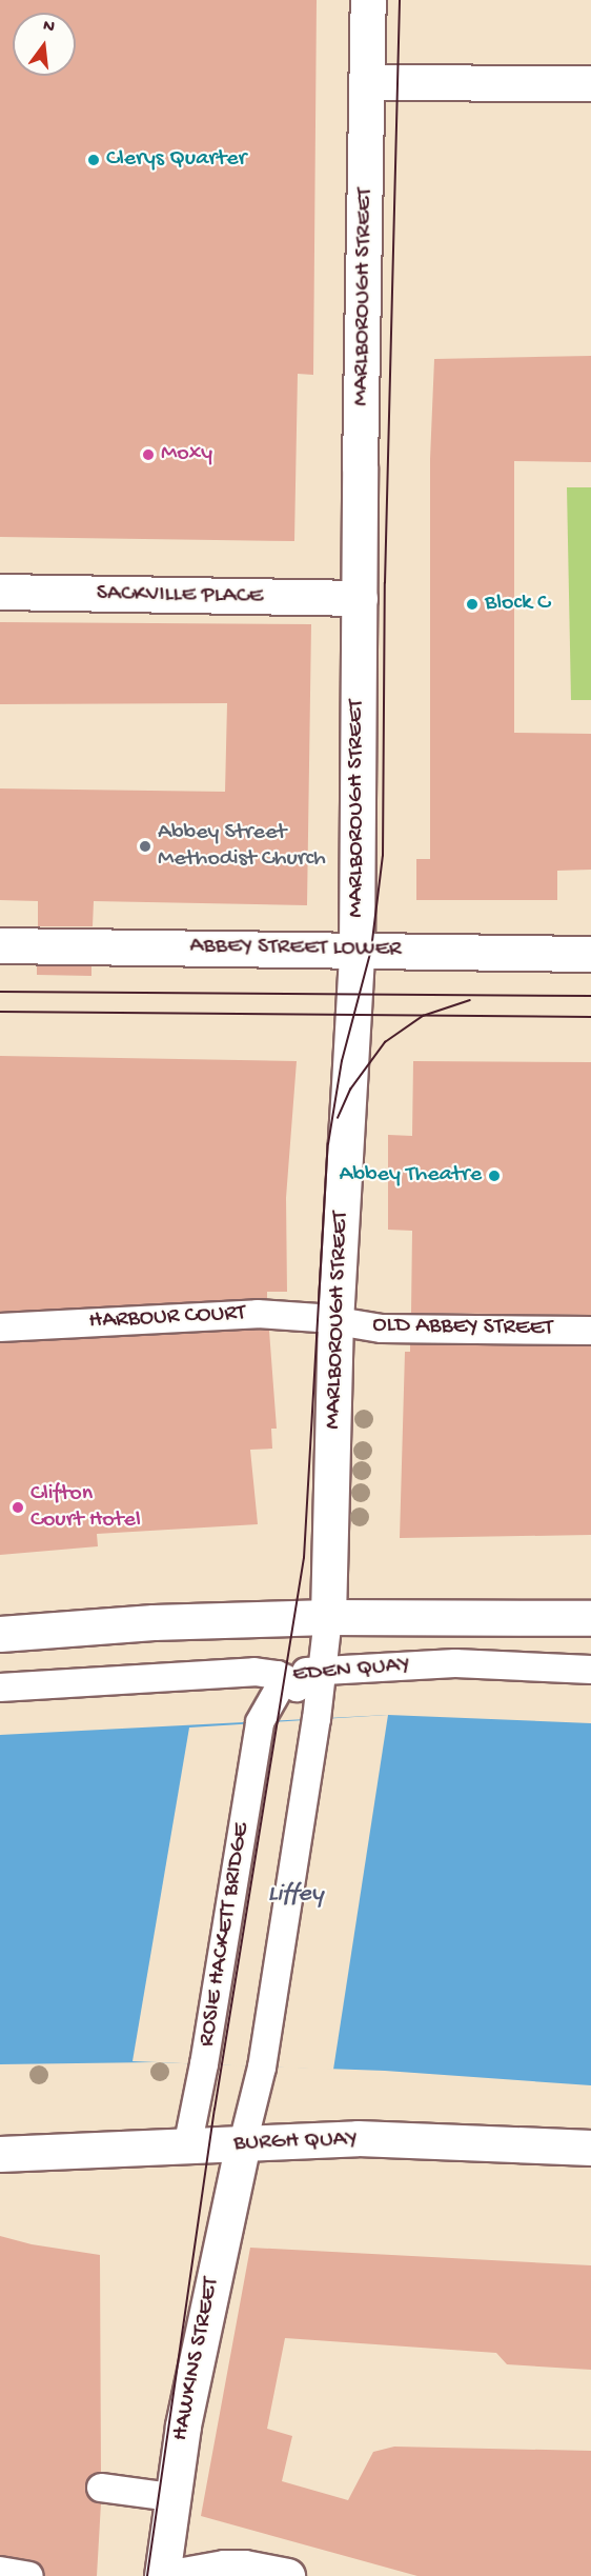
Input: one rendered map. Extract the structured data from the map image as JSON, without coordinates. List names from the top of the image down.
{
  "streets": {
    "street": [
      "MARLBOROUGH STREET",
      "SACKVILLE PLACE",
      "ABBEY STREET LOWER",
      "EDEN QUAY",
      "BURGH QUAY",
      "HAWKINS STREET"
    ],
    "lane": ["HARBOUR COURT", "OLD ABBEY STREET", "ROSIE HACKETT BRIDGE"]
  },
  "crossings": [
    ["MARLBOROUGH STREET", "SACKVILLE PLACE"],
    ["MARLBOROUGH STREET", "ABBEY STREET LOWER"],
    ["MARLBOROUGH STREET", "HARBOUR COURT"],
    ["MARLBOROUGH STREET", "OLD ABBEY STREET"],
    ["MARLBOROUGH STREET", "EDEN QUAY"],
    ["HARBOUR COURT", "OLD ABBEY STREET"],
    ["EDEN QUAY", "ROSIE HACKETT BRIDGE"],
    ["ROSIE HACKETT BRIDGE", "BURGH QUAY"],
    ["BURGH QUAY", "HAWKINS STREET"]
  ],
  "water": ["Liffey"],
  "places": [
    "Clerys Quarter",
    "Moxy",
    "Block C",
    "Abbey Street Methodist Church",
    "Abbey Theatre",
    "Clifton Court Hotel"
  ],
  "north": "top"
}
